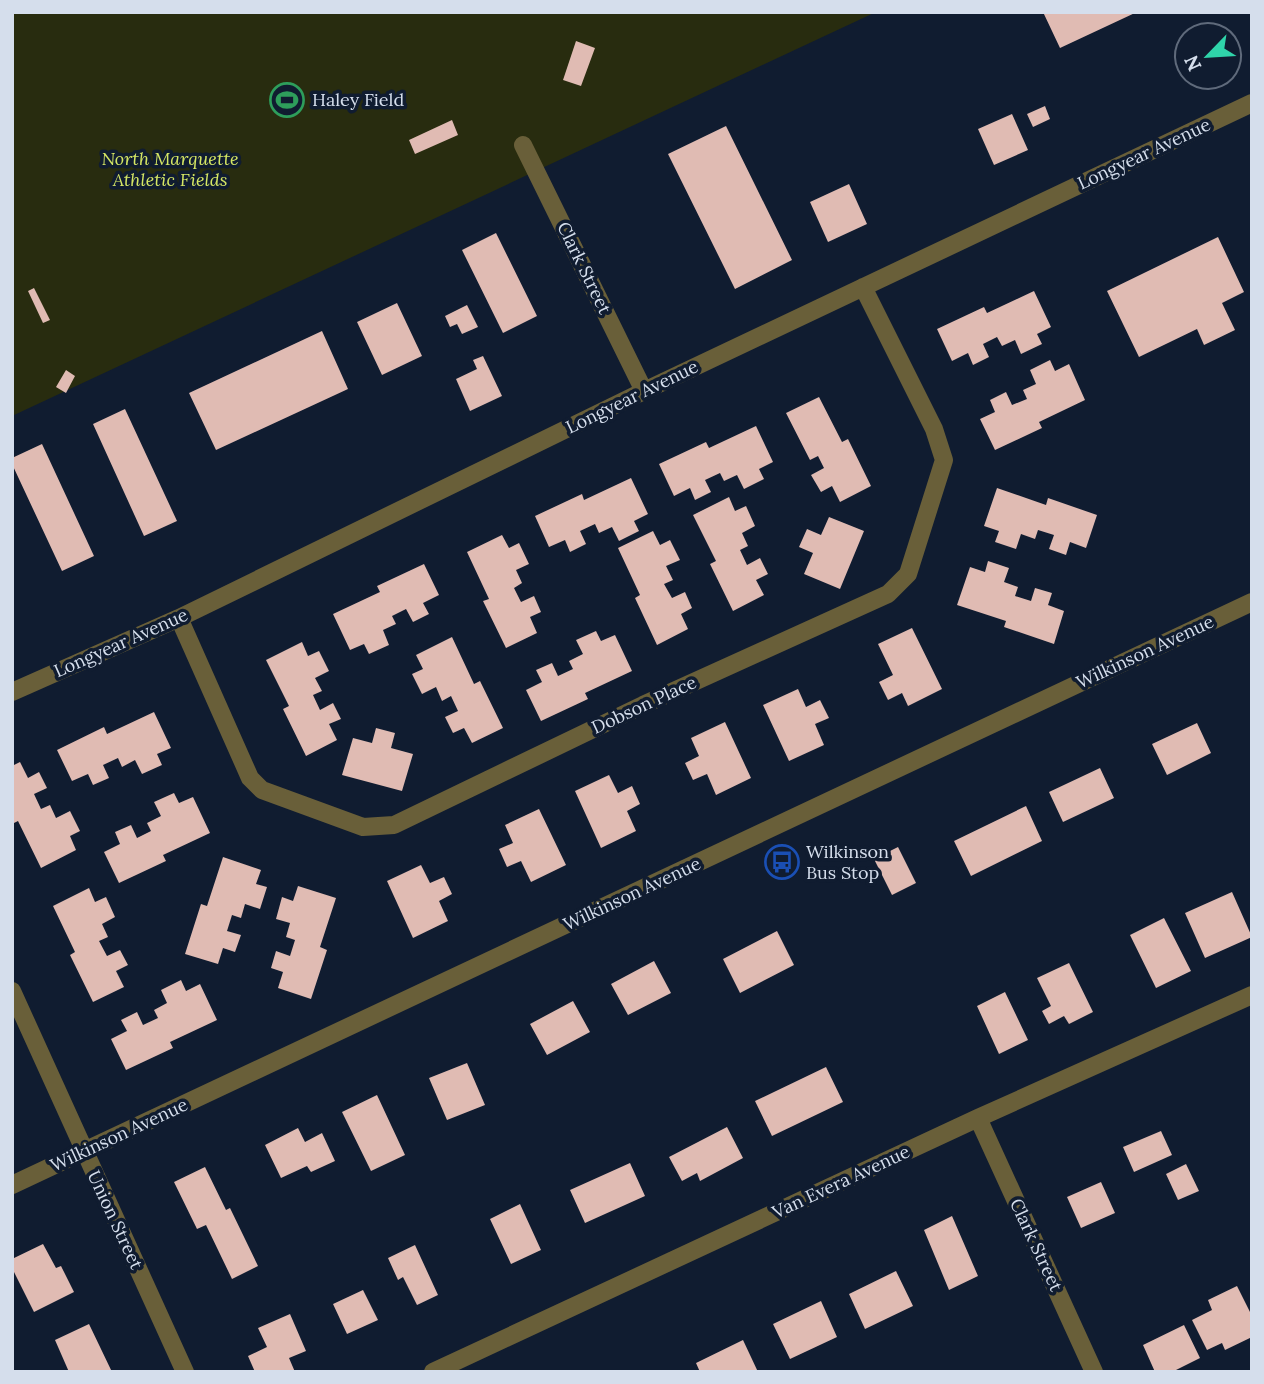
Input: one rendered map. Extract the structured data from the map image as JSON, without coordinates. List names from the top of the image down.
{
  "streets": {
    "street": [
      "Longyear Avenue",
      "Clark Street",
      "Wilkinson Avenue",
      "Dobson Place",
      "Van Evera Avenue",
      "Union Street"
    ]
  },
  "crossings": [
    ["Longyear Avenue", "Clark Street"],
    ["Longyear Avenue", "Dobson Place"],
    ["Clark Street", "Van Evera Avenue"],
    ["Wilkinson Avenue", "Union Street"]
  ],
  "parks": ["North Marquette Athletic Fields"],
  "places": {
    "sports": ["Haley Field"],
    "bus stop": ["Wilkinson Bus Stop"]
  },
  "north": "bottom left"
}
